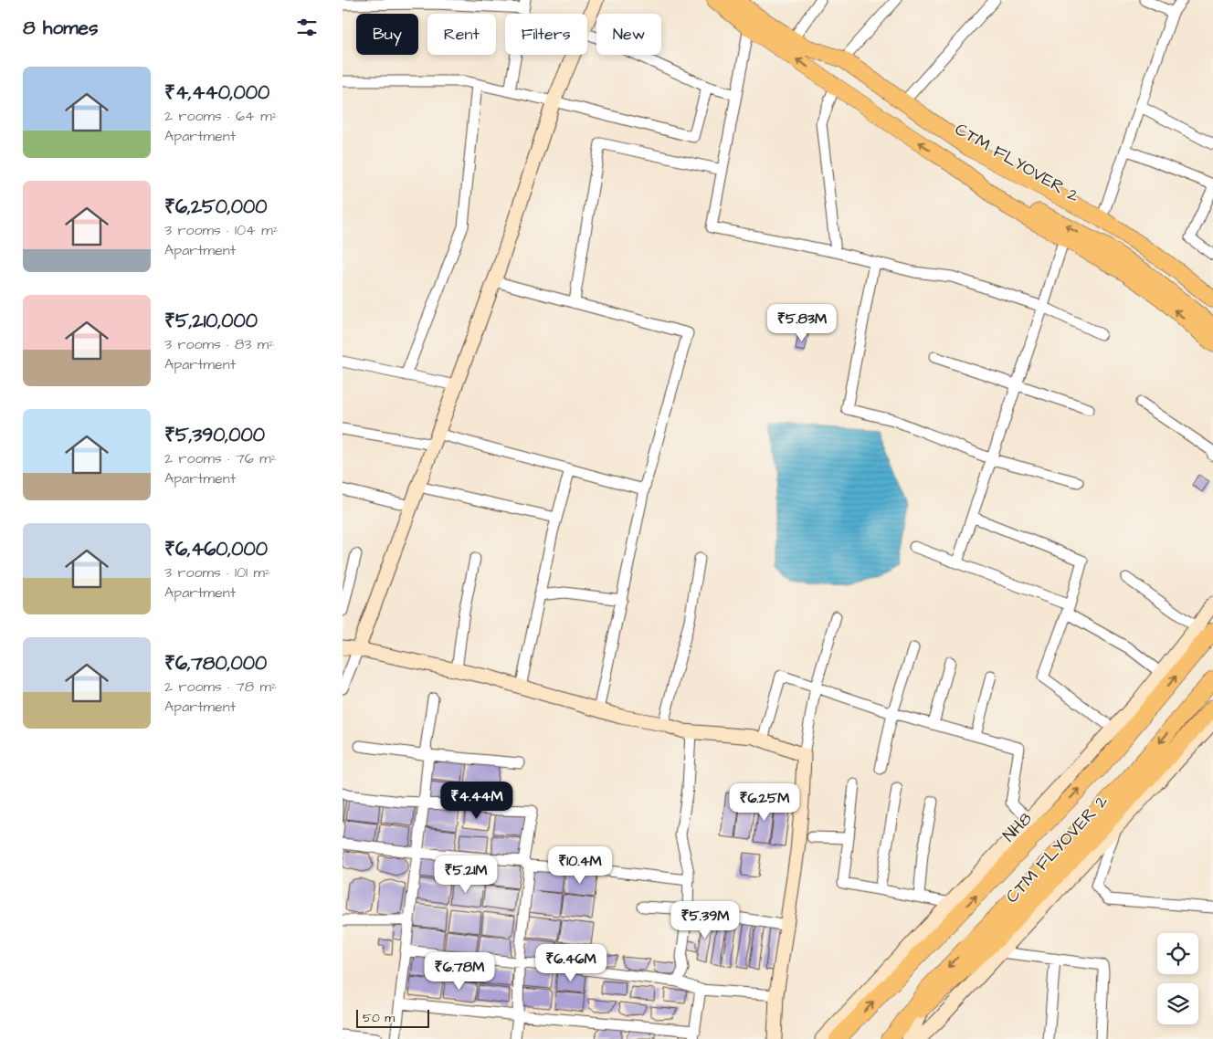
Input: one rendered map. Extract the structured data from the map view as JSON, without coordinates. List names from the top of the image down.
{
  "streets": {
    "main road": ["CTM FLYOVER 2", "NH8"]
  },
  "scale_bar": "50 m",
  "page": {
    "heading": "8 homes",
    "chip": [
      "Buy",
      "Rent",
      "Filters",
      "New"
    ],
    "list": [
      {
        "name": "₹4,440,000",
        "note": "2 rooms · 64 m² · Apartment"
      },
      {
        "name": "₹6,250,000",
        "note": "3 rooms · 104 m² · Apartment"
      },
      {
        "name": "₹5,210,000",
        "note": "3 rooms · 83 m² · Apartment"
      },
      {
        "name": "₹5,390,000",
        "note": "2 rooms · 76 m² · Apartment"
      },
      {
        "name": "₹6,460,000",
        "note": "3 rooms · 101 m² · Apartment"
      },
      {
        "name": "₹6,780,000",
        "note": "2 rooms · 78 m² · Apartment"
      }
    ],
    "price": [
      "₹5.83M",
      "₹4.44M",
      "₹6.25M",
      "₹10.4M",
      "₹5.21M",
      "₹5.39M",
      "₹6.46M",
      "₹6.78M"
    ],
    "scale": "50 m"
  }
}
